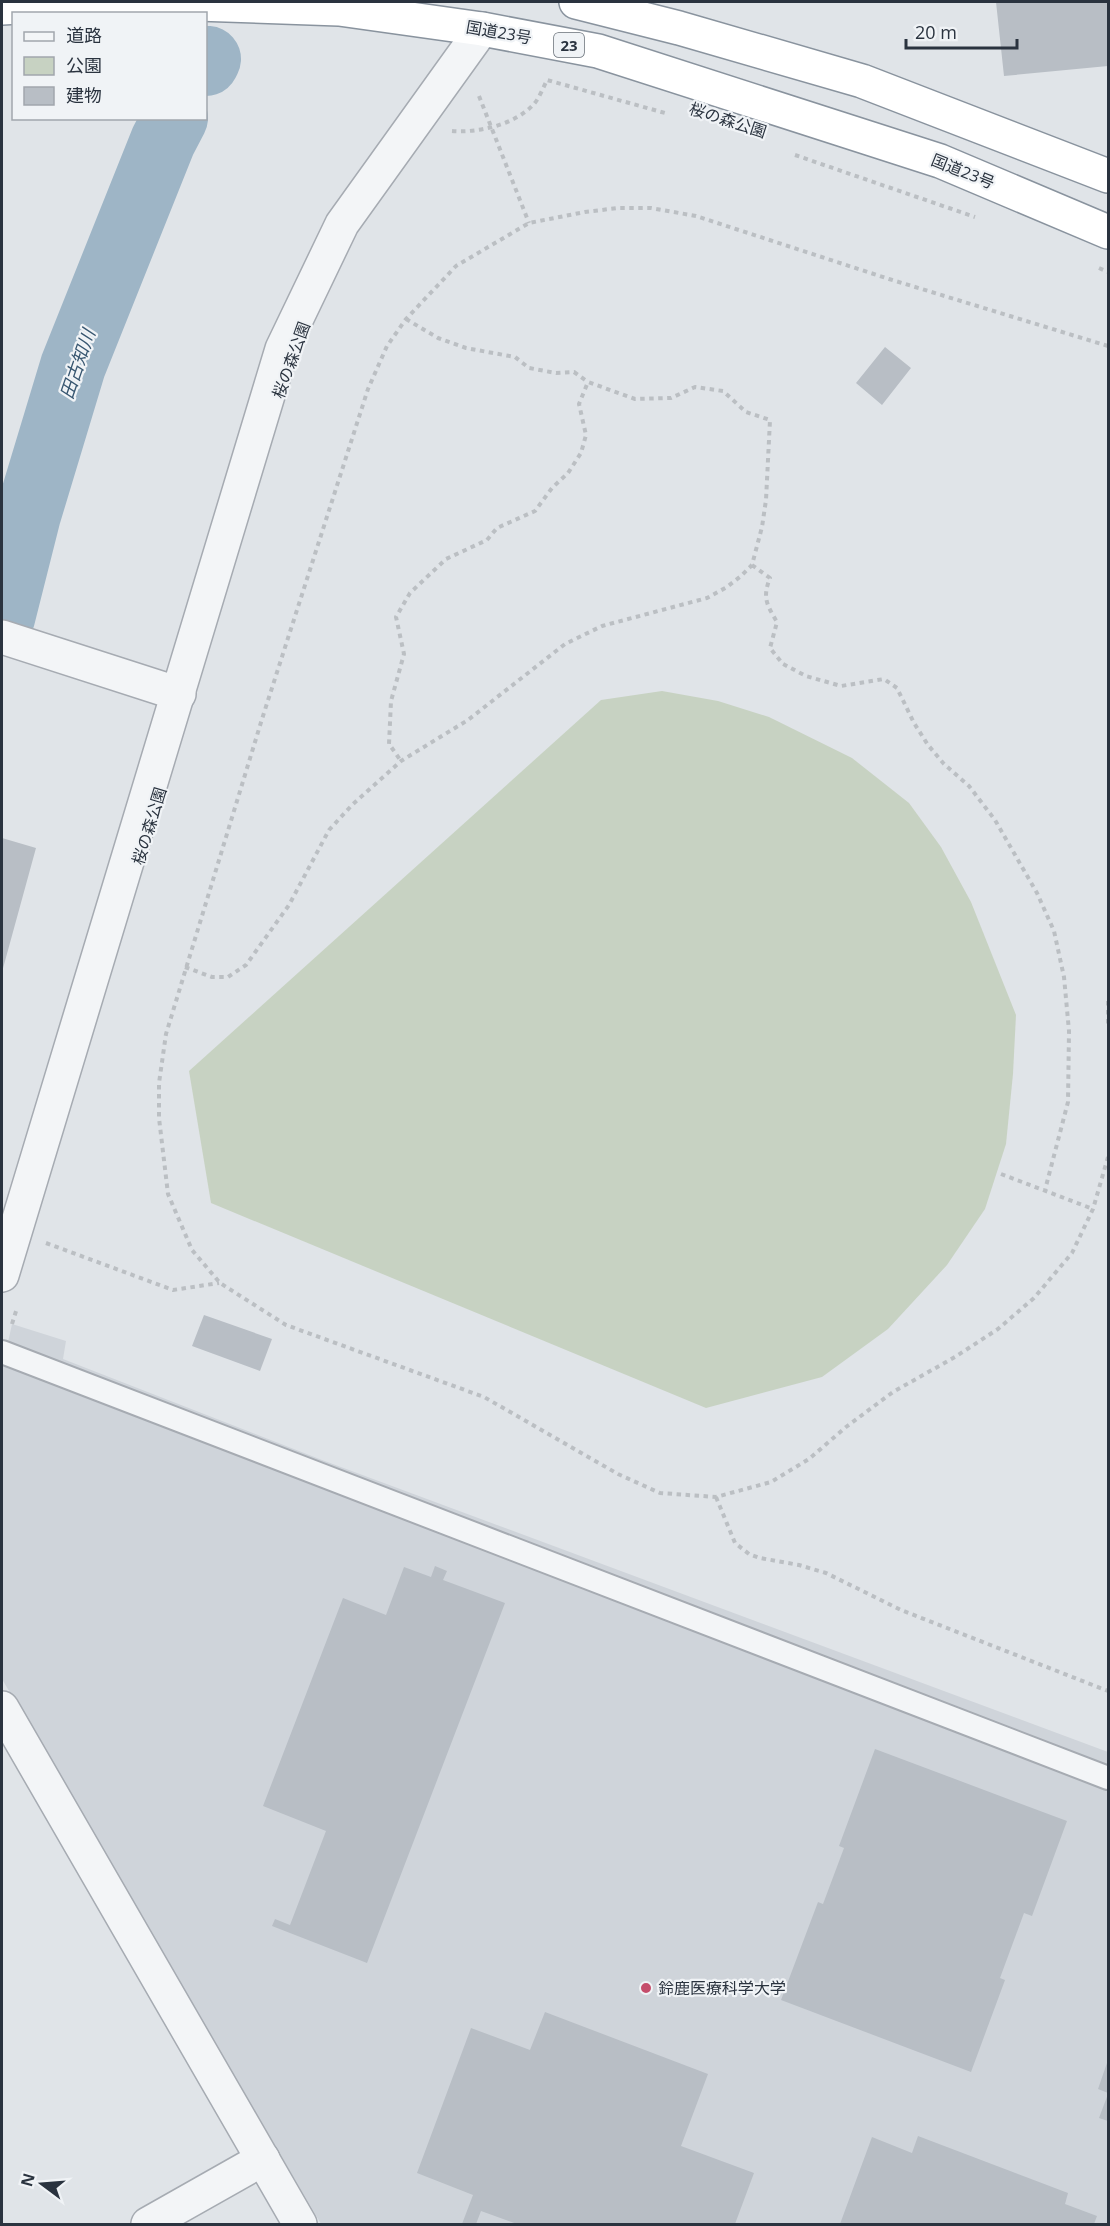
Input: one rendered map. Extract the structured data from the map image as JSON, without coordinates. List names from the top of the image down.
{
  "streets": {
    "highway": ["国道23号", "23"],
    "path": ["桜の森公園"]
  },
  "water": ["田古知川"],
  "places": ["鈴鹿医療科学大学"],
  "legend": ["道路", "公園", "建物"],
  "scale_bar": "20 m",
  "north": "left"
}
